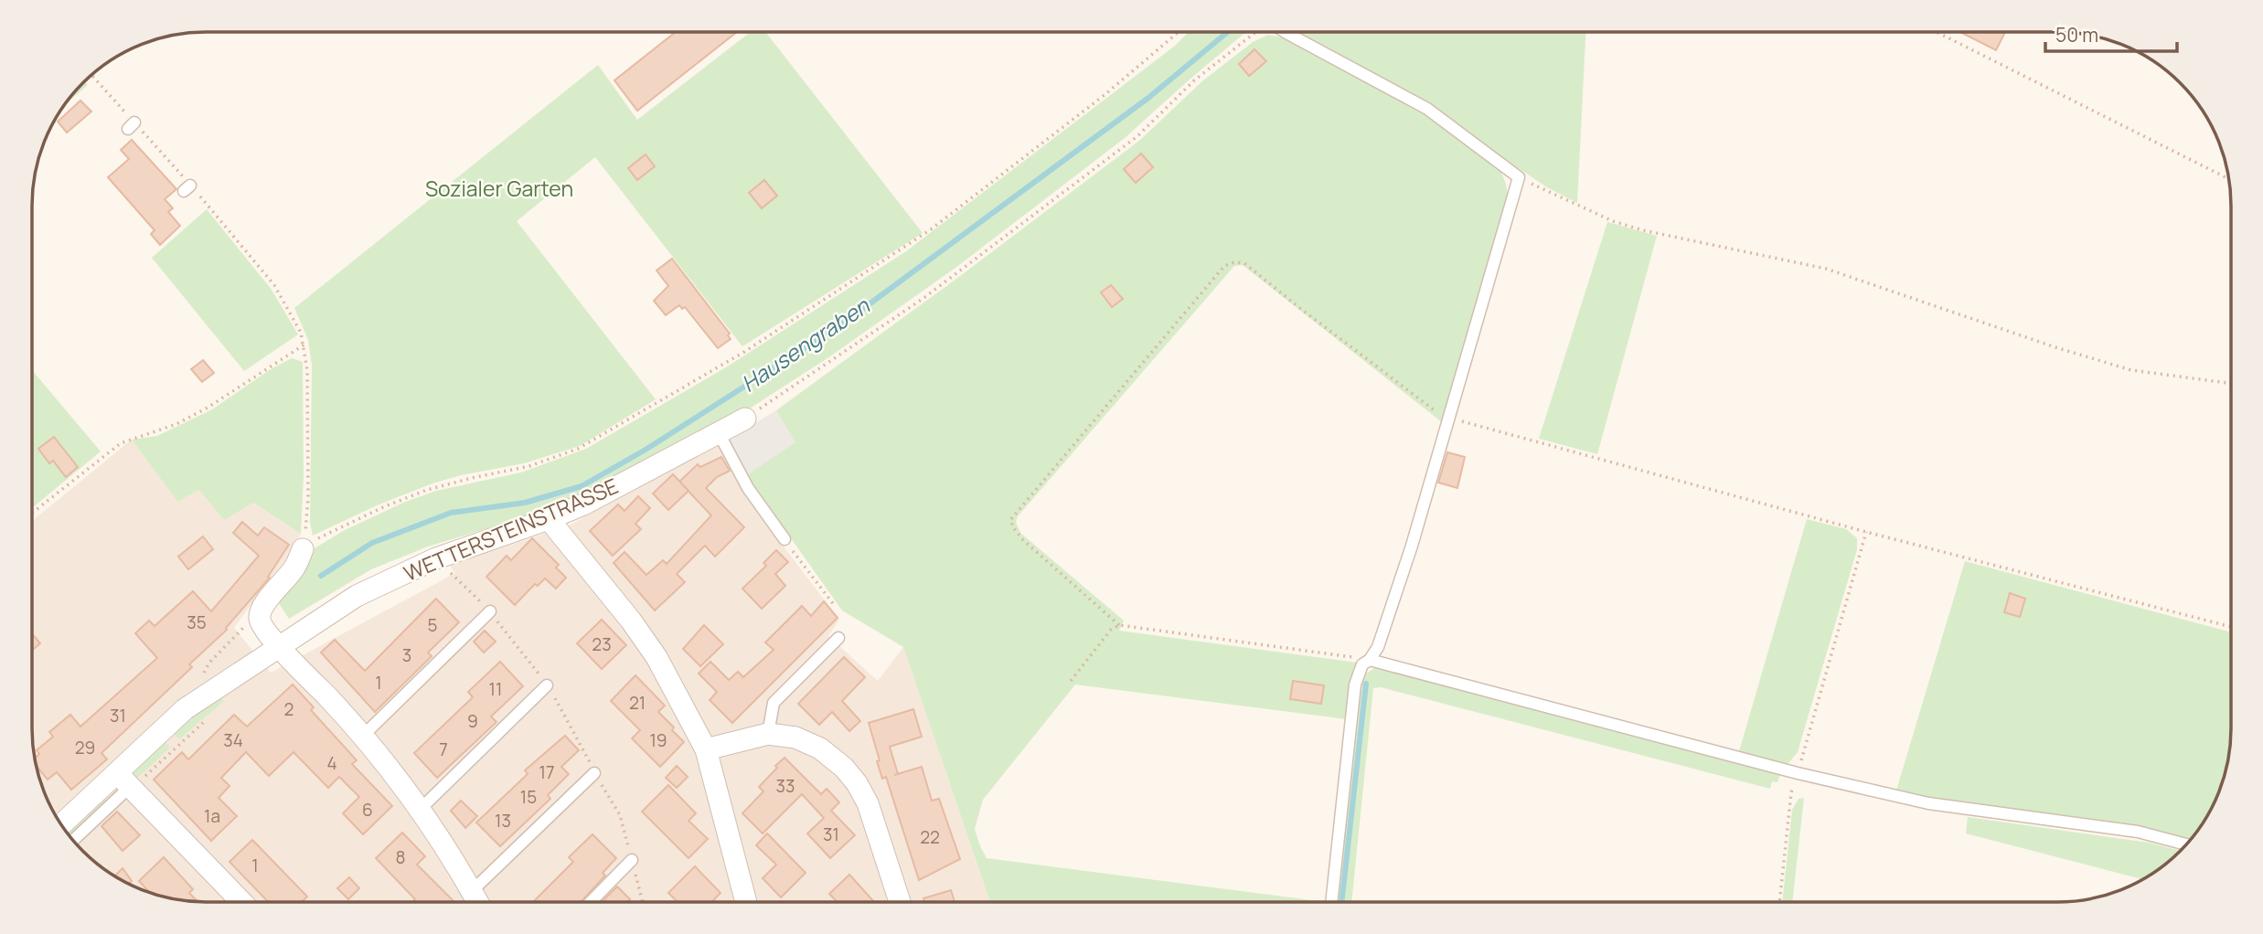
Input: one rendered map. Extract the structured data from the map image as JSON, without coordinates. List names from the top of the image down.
{
  "streets": {
    "street": ["WETTERSTEINSTRASSE"]
  },
  "water": ["Hausengraben"],
  "parks": ["Sozialer Garten"],
  "house_numbers": [
    "35",
    "5",
    "23",
    "3",
    "1",
    "11",
    "21",
    "2",
    "31",
    "9",
    "34",
    "19",
    "29",
    "7",
    "4",
    "17",
    "33",
    "15",
    "6",
    "1a",
    "13",
    "31",
    "22",
    "8",
    "1"
  ],
  "scale_bar": "50 m"
}
